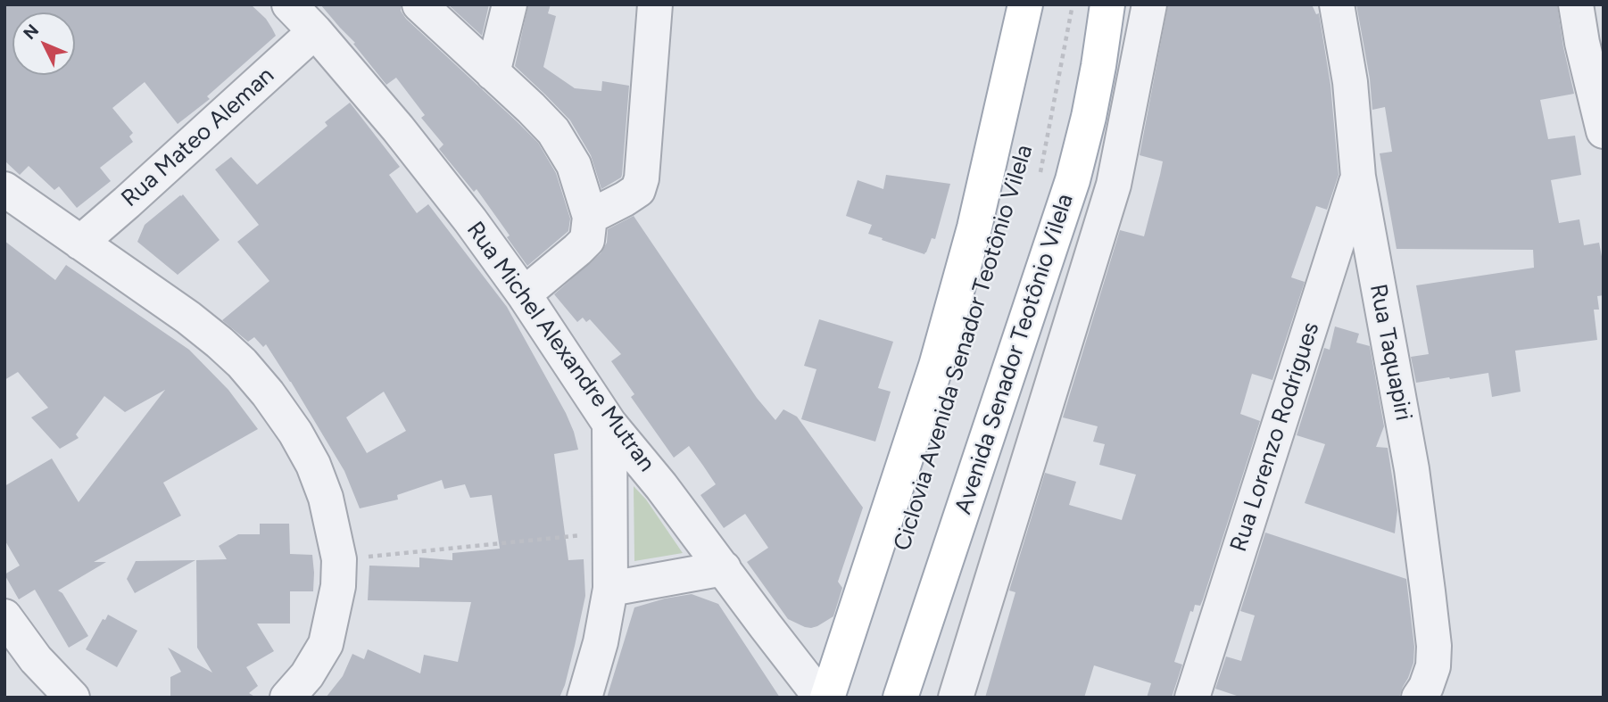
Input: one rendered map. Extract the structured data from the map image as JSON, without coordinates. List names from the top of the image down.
{
  "streets": {
    "main road": ["Avenida Senador Teotônio Vilela"],
    "street": [
      "Rua Mateo Aleman",
      "Rua Michel Alexandre Mutran",
      "Rua Taquapiri",
      "Rua Lorenzo Rodrigues"
    ],
    "path": ["Ciclovia Avenida Senador Teotônio Vilela"]
  },
  "crossings": [
    ["Rua Mateo Aleman", "Rua Michel Alexandre Mutran"],
    ["Rua Taquapiri", "Rua Lorenzo Rodrigues"]
  ],
  "north": "top left"
}
